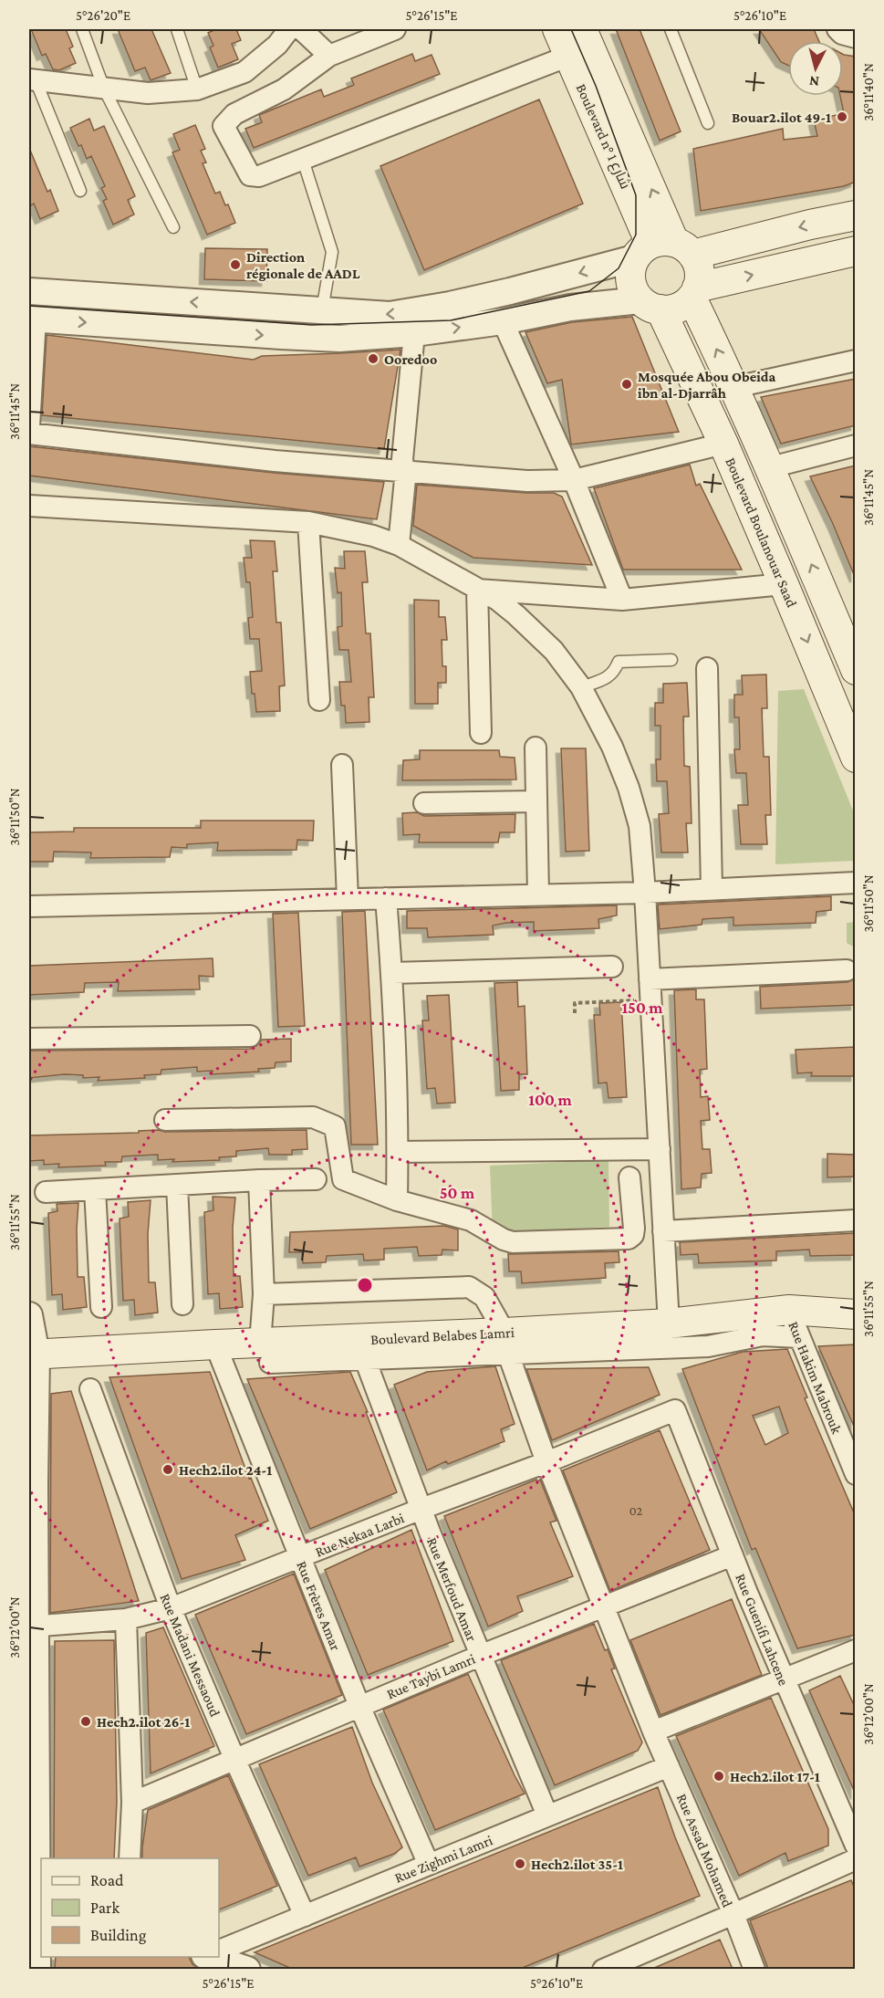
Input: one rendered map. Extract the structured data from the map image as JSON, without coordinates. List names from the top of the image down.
{
  "streets": {
    "main road": ["Boulevard n° شارع 1", "Boulevard Boulanouar Saad", "Boulevard Belabes Lamri"],
    "street": [
      "Rue Hakim Mabrouk",
      "Rue Nekaa Larbi",
      "Rue Merfoud Amar",
      "Rue Frères Amar",
      "Rue Guenifi Lahcene",
      "Rue Madani Messaoud",
      "Rue Taybi Lamri",
      "Rue Assad Mohamed",
      "Rue Zighmi Lamri"
    ]
  },
  "crossings": [
    ["Boulevard n° شارع 1", "Boulevard Boulanouar Saad"],
    ["Boulevard Belabes Lamri", "Rue Hakim Mabrouk"],
    ["Boulevard Belabes Lamri", "Rue Frères Amar"],
    ["Boulevard Belabes Lamri", "Rue Assad Mohamed"],
    ["Rue Nekaa Larbi", "Rue Merfoud Amar"],
    ["Rue Nekaa Larbi", "Rue Frères Amar"],
    ["Rue Nekaa Larbi", "Rue Guenifi Lahcene"],
    ["Rue Nekaa Larbi", "Rue Madani Messaoud"],
    ["Rue Nekaa Larbi", "Rue Assad Mohamed"],
    ["Rue Merfoud Amar", "Rue Taybi Lamri"],
    ["Rue Merfoud Amar", "Rue Zighmi Lamri"],
    ["Rue Frères Amar", "Rue Taybi Lamri"],
    ["Rue Frères Amar", "Rue Zighmi Lamri"],
    ["Rue Guenifi Lahcene", "Rue Taybi Lamri"],
    ["Rue Madani Messaoud", "Rue Taybi Lamri"],
    ["Rue Madani Messaoud", "Rue Zighmi Lamri"],
    ["Rue Taybi Lamri", "Rue Assad Mohamed"],
    ["Rue Assad Mohamed", "Rue Zighmi Lamri"]
  ],
  "places": [
    "Bouar2.ilot 49-1",
    "Direction régionale de AADL",
    "Ooredoo",
    "Mosquée Abou Obeida ibn al-Djarrâh",
    "Hech2.ilot 24-1",
    "Hech2.ilot 26-1",
    "Hech2.ilot 17-1",
    "Hech2.ilot 35-1"
  ],
  "house_numbers": ["02"],
  "legend": ["Road", "Park", "Building"],
  "north": "bottom",
  "coordinates": [
    "5°26'20\"E",
    "5°26'15\"E",
    "5°26'10\"E",
    "36°11'40\"N",
    "36°11'45\"N",
    "36°11'50\"N",
    "36°11'55\"N",
    "36°12'00\"N"
  ],
  "rings": ["150 m", "100 m", "50 m"]
}
